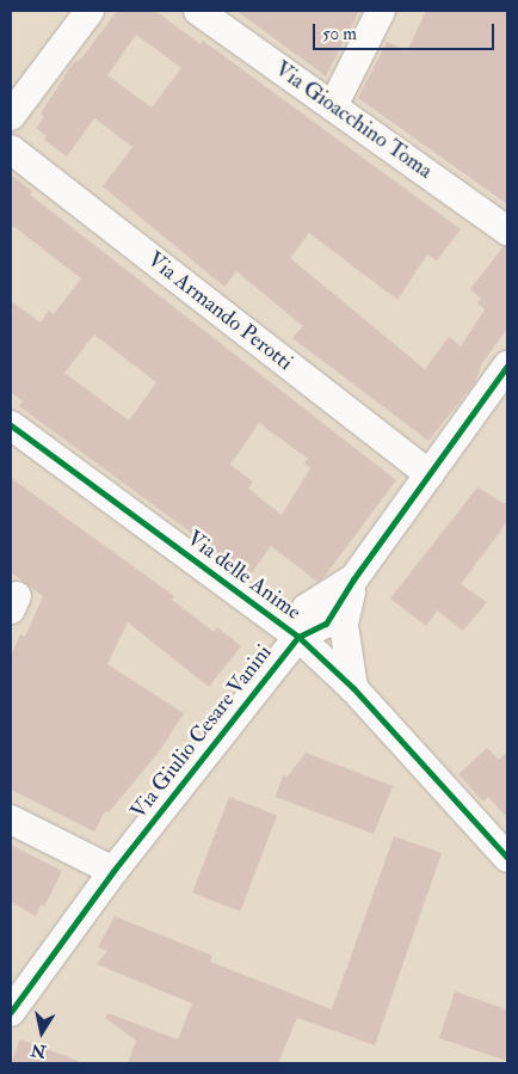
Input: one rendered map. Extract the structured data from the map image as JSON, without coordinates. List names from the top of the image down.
{
  "streets": {
    "street": [
      "Via Gioacchino Toma",
      "Via Armando Perotti",
      "Via delle Anime",
      "Via Giulio Cesare Vanini"
    ]
  },
  "crossings": [
    ["Via Armando Perotti", "Via Giulio Cesare Vanini"],
    ["Via delle Anime", "Via Giulio Cesare Vanini"]
  ],
  "scale_bar": "50 m",
  "north": "bottom"
}
